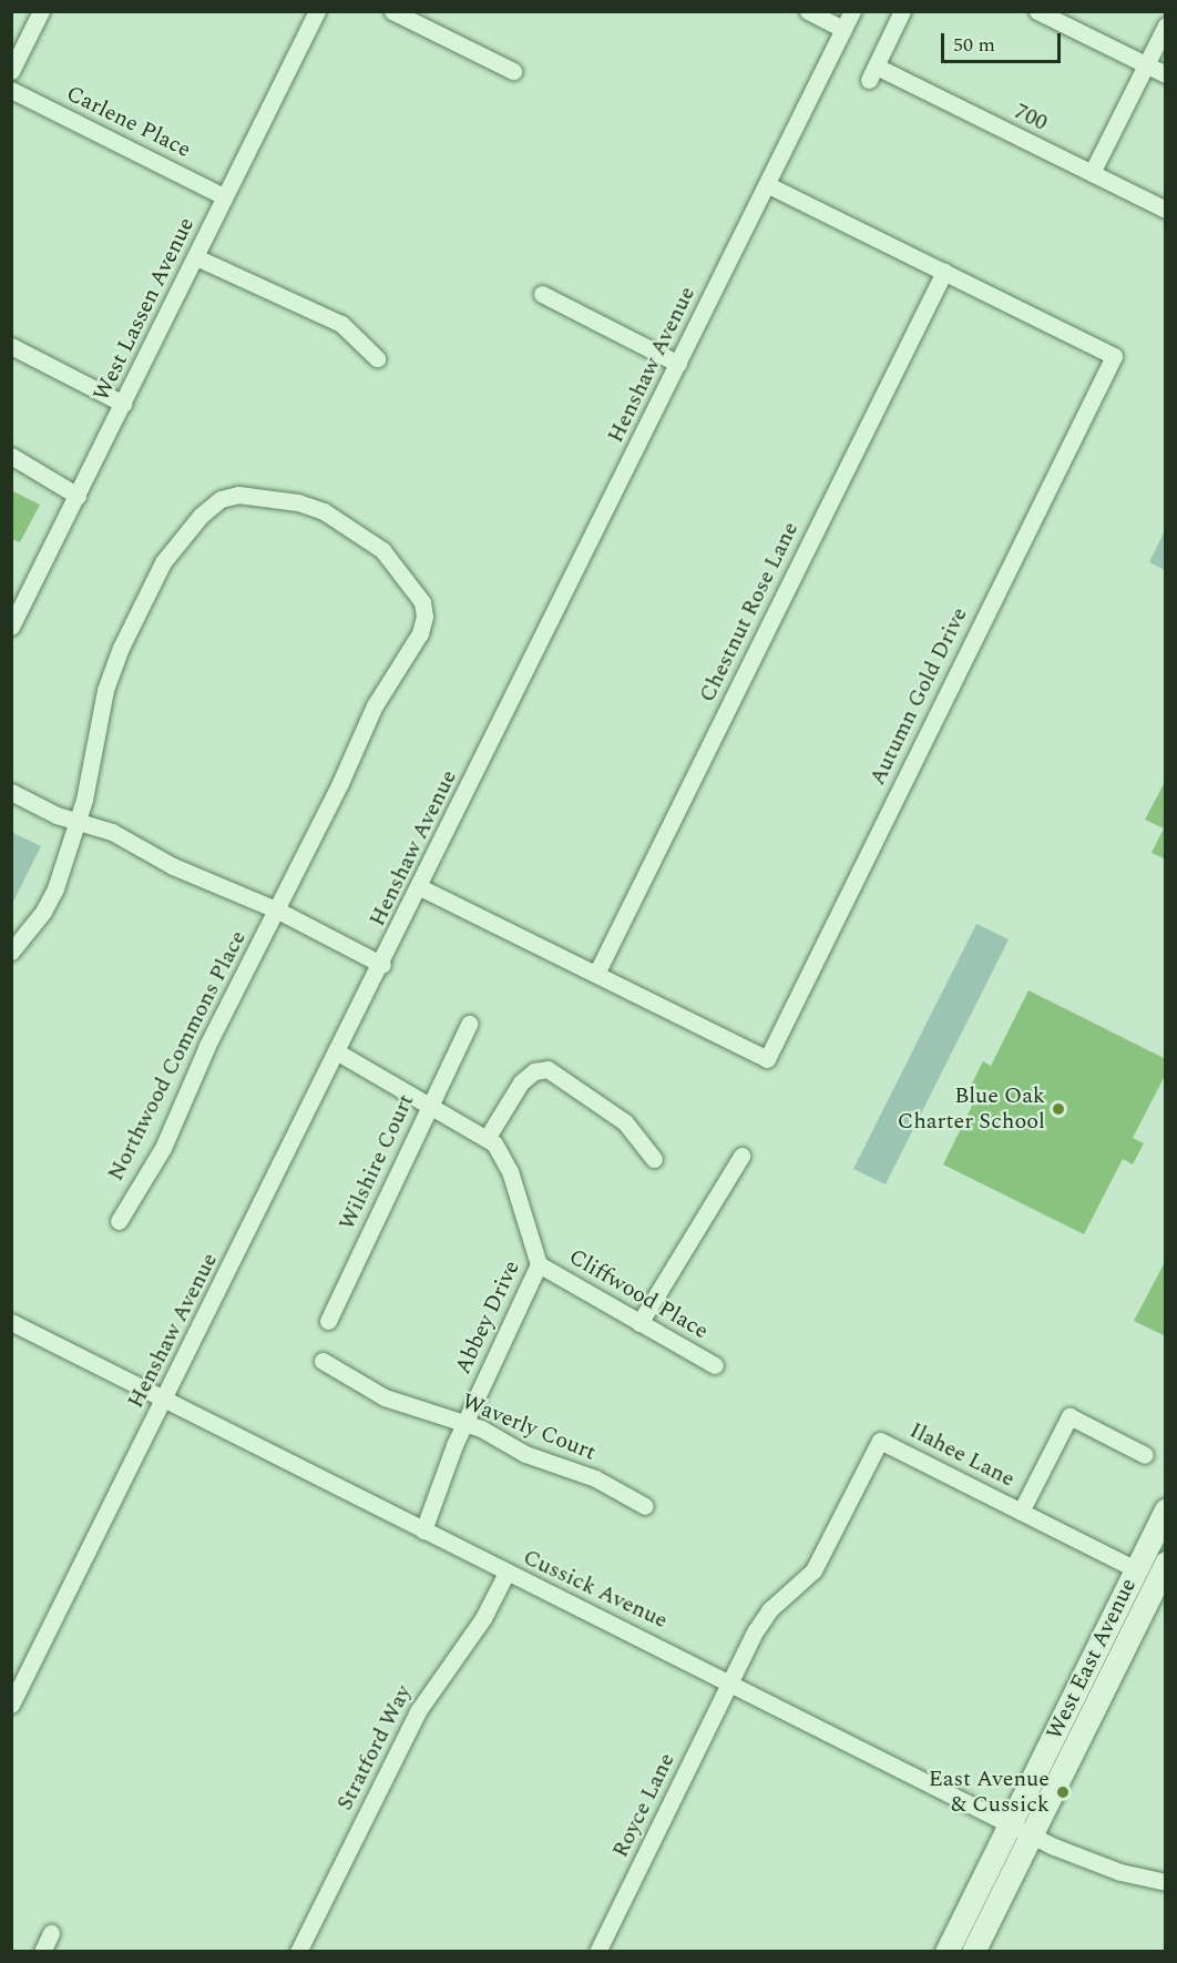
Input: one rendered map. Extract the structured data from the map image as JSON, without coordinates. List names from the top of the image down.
{
  "streets": {
    "main road": ["West East Avenue"],
    "street": [
      "700",
      "Carlene Place",
      "West Lassen Avenue",
      "Henshaw Avenue",
      "Chestnut Rose Lane",
      "Autumn Gold Drive",
      "Northwood Commons Place",
      "Wilshire Court",
      "Cliffwood Place",
      "Abbey Drive",
      "Waverly Court",
      "Ilahee Lane",
      "Cussick Avenue",
      "Stratford Way",
      "Royce Lane"
    ]
  },
  "crossings": [
    ["Carlene Place", "West Lassen Avenue"],
    ["Henshaw Avenue", "Autumn Gold Drive"],
    ["Henshaw Avenue", "Abbey Drive"],
    ["Henshaw Avenue", "Cussick Avenue"],
    ["Chestnut Rose Lane", "Autumn Gold Drive"],
    ["Wilshire Court", "Abbey Drive"],
    ["Cliffwood Place", "Abbey Drive"],
    ["Abbey Drive", "Waverly Court"],
    ["Abbey Drive", "Cussick Avenue"],
    ["Ilahee Lane", "Cussick Avenue"],
    ["Ilahee Lane", "West East Avenue"],
    ["Ilahee Lane", "Royce Lane"],
    ["Cussick Avenue", "West East Avenue"],
    ["Cussick Avenue", "Stratford Way"],
    ["Cussick Avenue", "Royce Lane"]
  ],
  "places": ["Blue Oak Charter School", "East Avenue & Cussick"],
  "scale_bar": "50 m"
}
